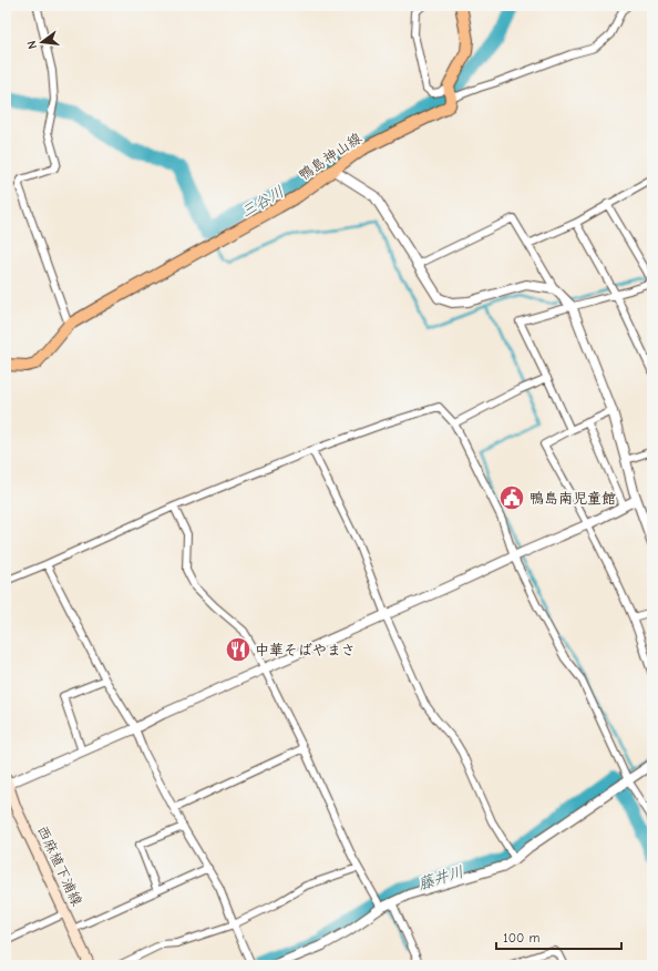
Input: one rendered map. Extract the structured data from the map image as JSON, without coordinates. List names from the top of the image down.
{
  "streets": {
    "main road": ["鴨島神山線", "西麻植下浦線"]
  },
  "water": ["三谷川", "藤井川"],
  "places": {
    "public building": ["鴨島南児童館"],
    "restaurant": ["中華そばやまさ"]
  },
  "scale_bar": "100 m",
  "north": "left"
}
